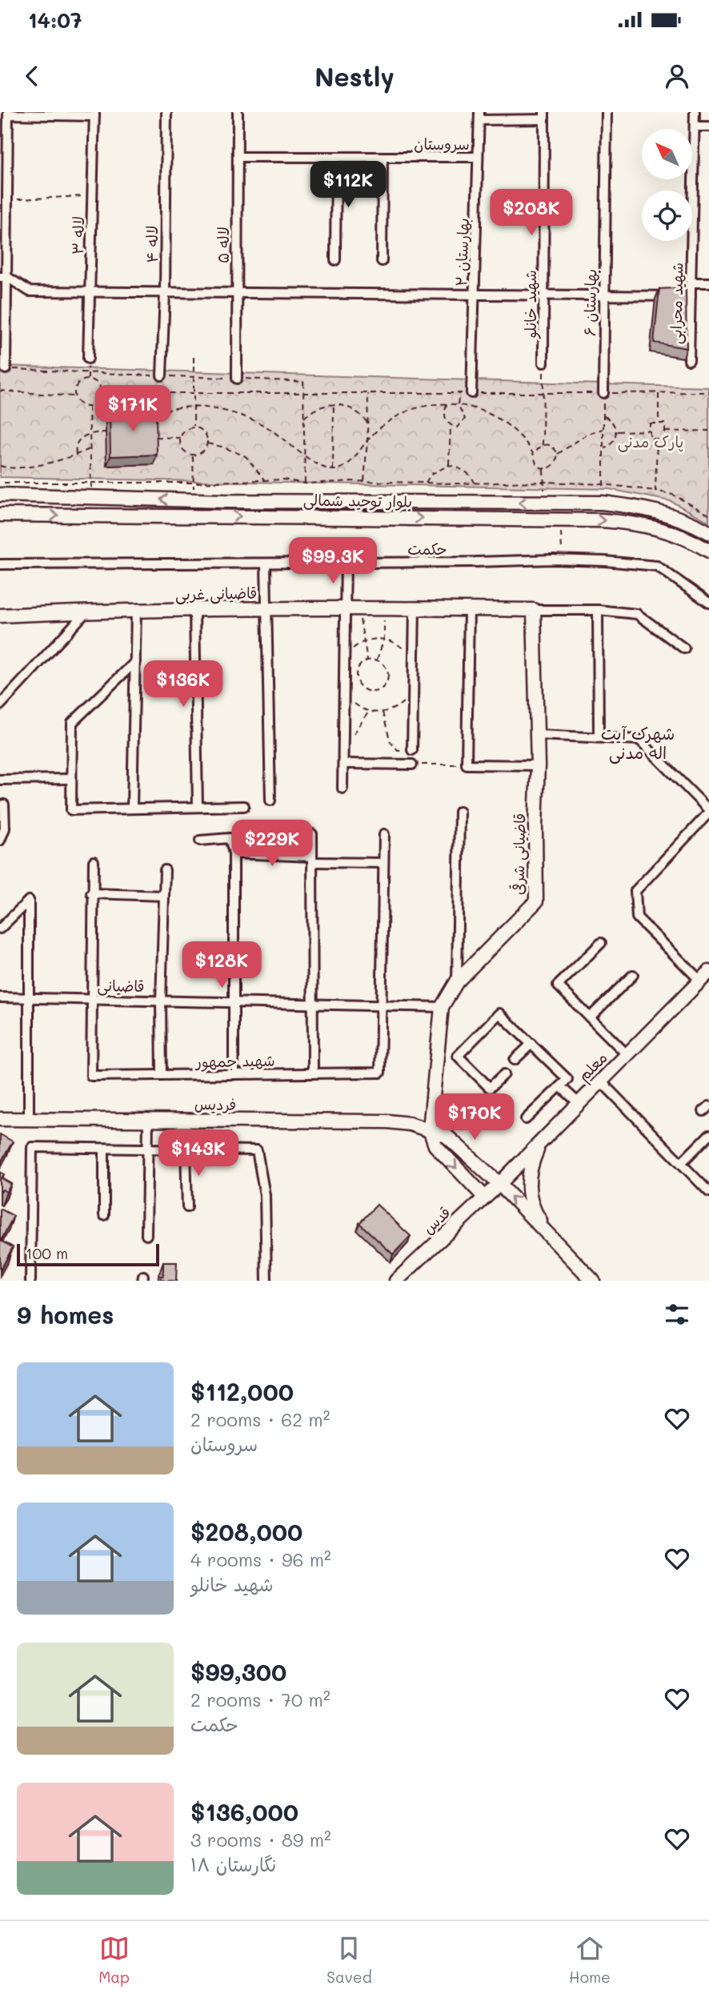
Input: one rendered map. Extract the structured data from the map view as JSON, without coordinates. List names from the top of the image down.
{
  "streets": {
    "street": [
      "سروستان",
      "لاله ۳",
      "لاله ۴",
      "لاله ۵",
      "بهارستان ۲",
      "بهارستان ۶",
      "شهید محرابی",
      "شهید خانلو",
      "بلوار توحید شمالی",
      "حکمت",
      "قاضیانی غربی",
      "قاضیانی شرقی",
      "قاضیانی",
      "شهید جمهور",
      "معلم",
      "فردیس",
      "قدس"
    ]
  },
  "crossings": [
    ["سروستان", "لاله ۵"],
    ["سروستان", "بهارستان ۲"],
    ["قاضیانی غربی", "قاضیانی شرقی"],
    ["قاضیانی شرقی", "قاضیانی"],
    ["قاضیانی شرقی", "فردیس"],
    ["قاضیانی", "شهید جمهور"],
    ["معلم", "فردیس"],
    ["معلم", "قدس"],
    ["فردیس", "قدس"]
  ],
  "districts": ["شهرک آیت اله مدنی"],
  "parks": ["پارک مدنی"],
  "scale_bar": "100 m",
  "north": "top left",
  "page": {
    "status": "14:07",
    "header": "Nestly",
    "price": [
      "$112K",
      "$208K",
      "$171K",
      "$99.3K",
      "$136K",
      "$229K",
      "$128K",
      "$170K",
      "$143K"
    ],
    "scale": "100 m",
    "heading": "9 homes",
    "list": [
      {
        "name": "$112,000",
        "note": "2 rooms · 62 m² · سروستان"
      },
      {
        "name": "$208,000",
        "note": "4 rooms · 96 m² · شهید خانلو"
      },
      {
        "name": "$99,300",
        "note": "2 rooms · 70 m² · حکمت"
      },
      {
        "name": "$136,000",
        "note": "3 rooms · 89 m² · نگارستان ۱۸"
      }
    ],
    "tabs": ["Map", "Saved", "Home"]
  }
}
